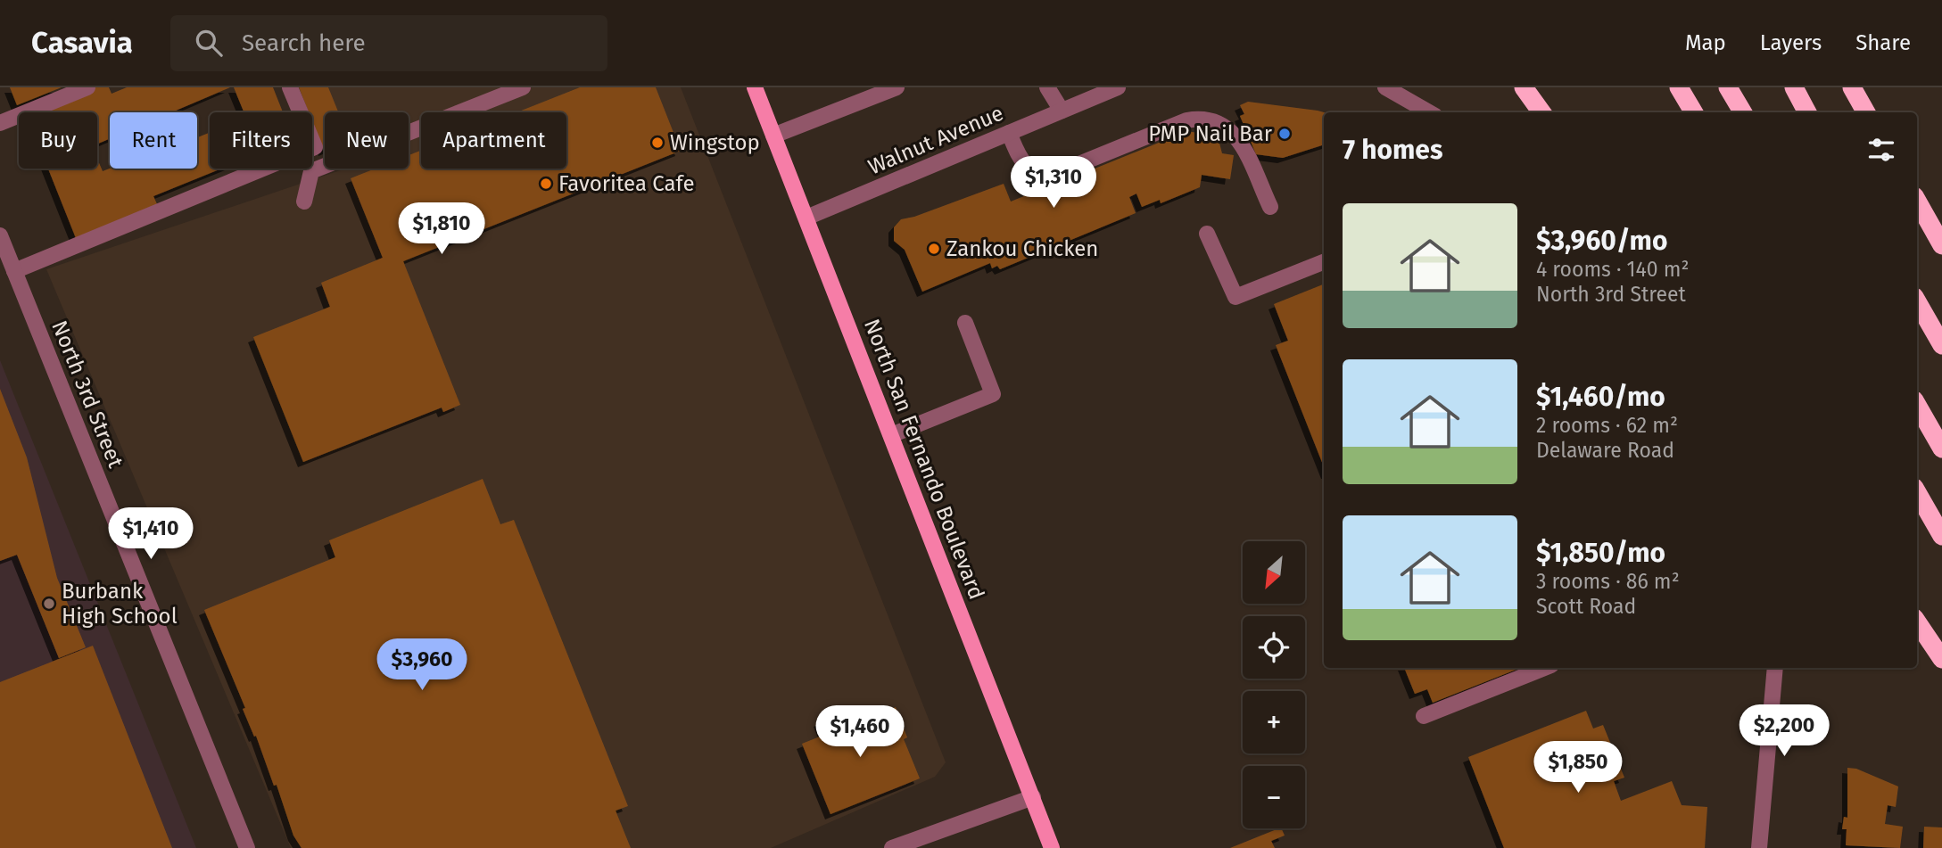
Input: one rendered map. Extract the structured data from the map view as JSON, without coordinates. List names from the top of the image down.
{
  "streets": {
    "main road": ["North San Fernando Boulevard"],
    "street": ["Walnut Avenue", "North 3rd Street"]
  },
  "crossings": [
    ["Walnut Avenue", "North San Fernando Boulevard"]
  ],
  "places": [
    "PMP Nail Bar",
    "Wingstop",
    "Favoritea Cafe",
    "Zankou Chicken",
    "Burbank High School"
  ],
  "north": "bottom left",
  "page": {
    "header": "Casavia",
    "search": "Search here",
    "nav": ["Map", "Layers", "Share"],
    "chip": [
      "Buy",
      "Rent",
      "Filters",
      "New",
      "Apartment"
    ],
    "heading": "7 homes",
    "price": [
      "$1,310",
      "$1,810",
      "$1,410",
      "$3,960",
      "$2,200",
      "$1,460",
      "$1,850"
    ],
    "list": [
      {
        "name": "$3,960/mo",
        "note": "4 rooms · 140 m² · North 3rd Street"
      },
      {
        "name": "$1,460/mo",
        "note": "2 rooms · 62 m² · Delaware Road"
      },
      {
        "name": "$1,850/mo",
        "note": "3 rooms · 86 m² · Scott Road"
      }
    ],
    "map_buttons": ["+", "−"]
  }
}
